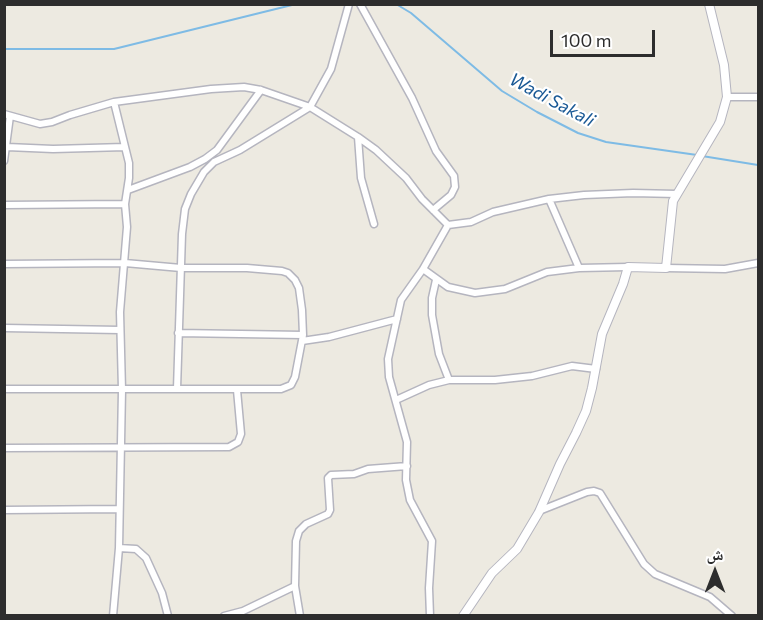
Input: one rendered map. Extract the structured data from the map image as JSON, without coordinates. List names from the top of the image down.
{
  "water": ["Wadi Sakali"],
  "scale_bar": "100 m",
  "north": "top"
}
